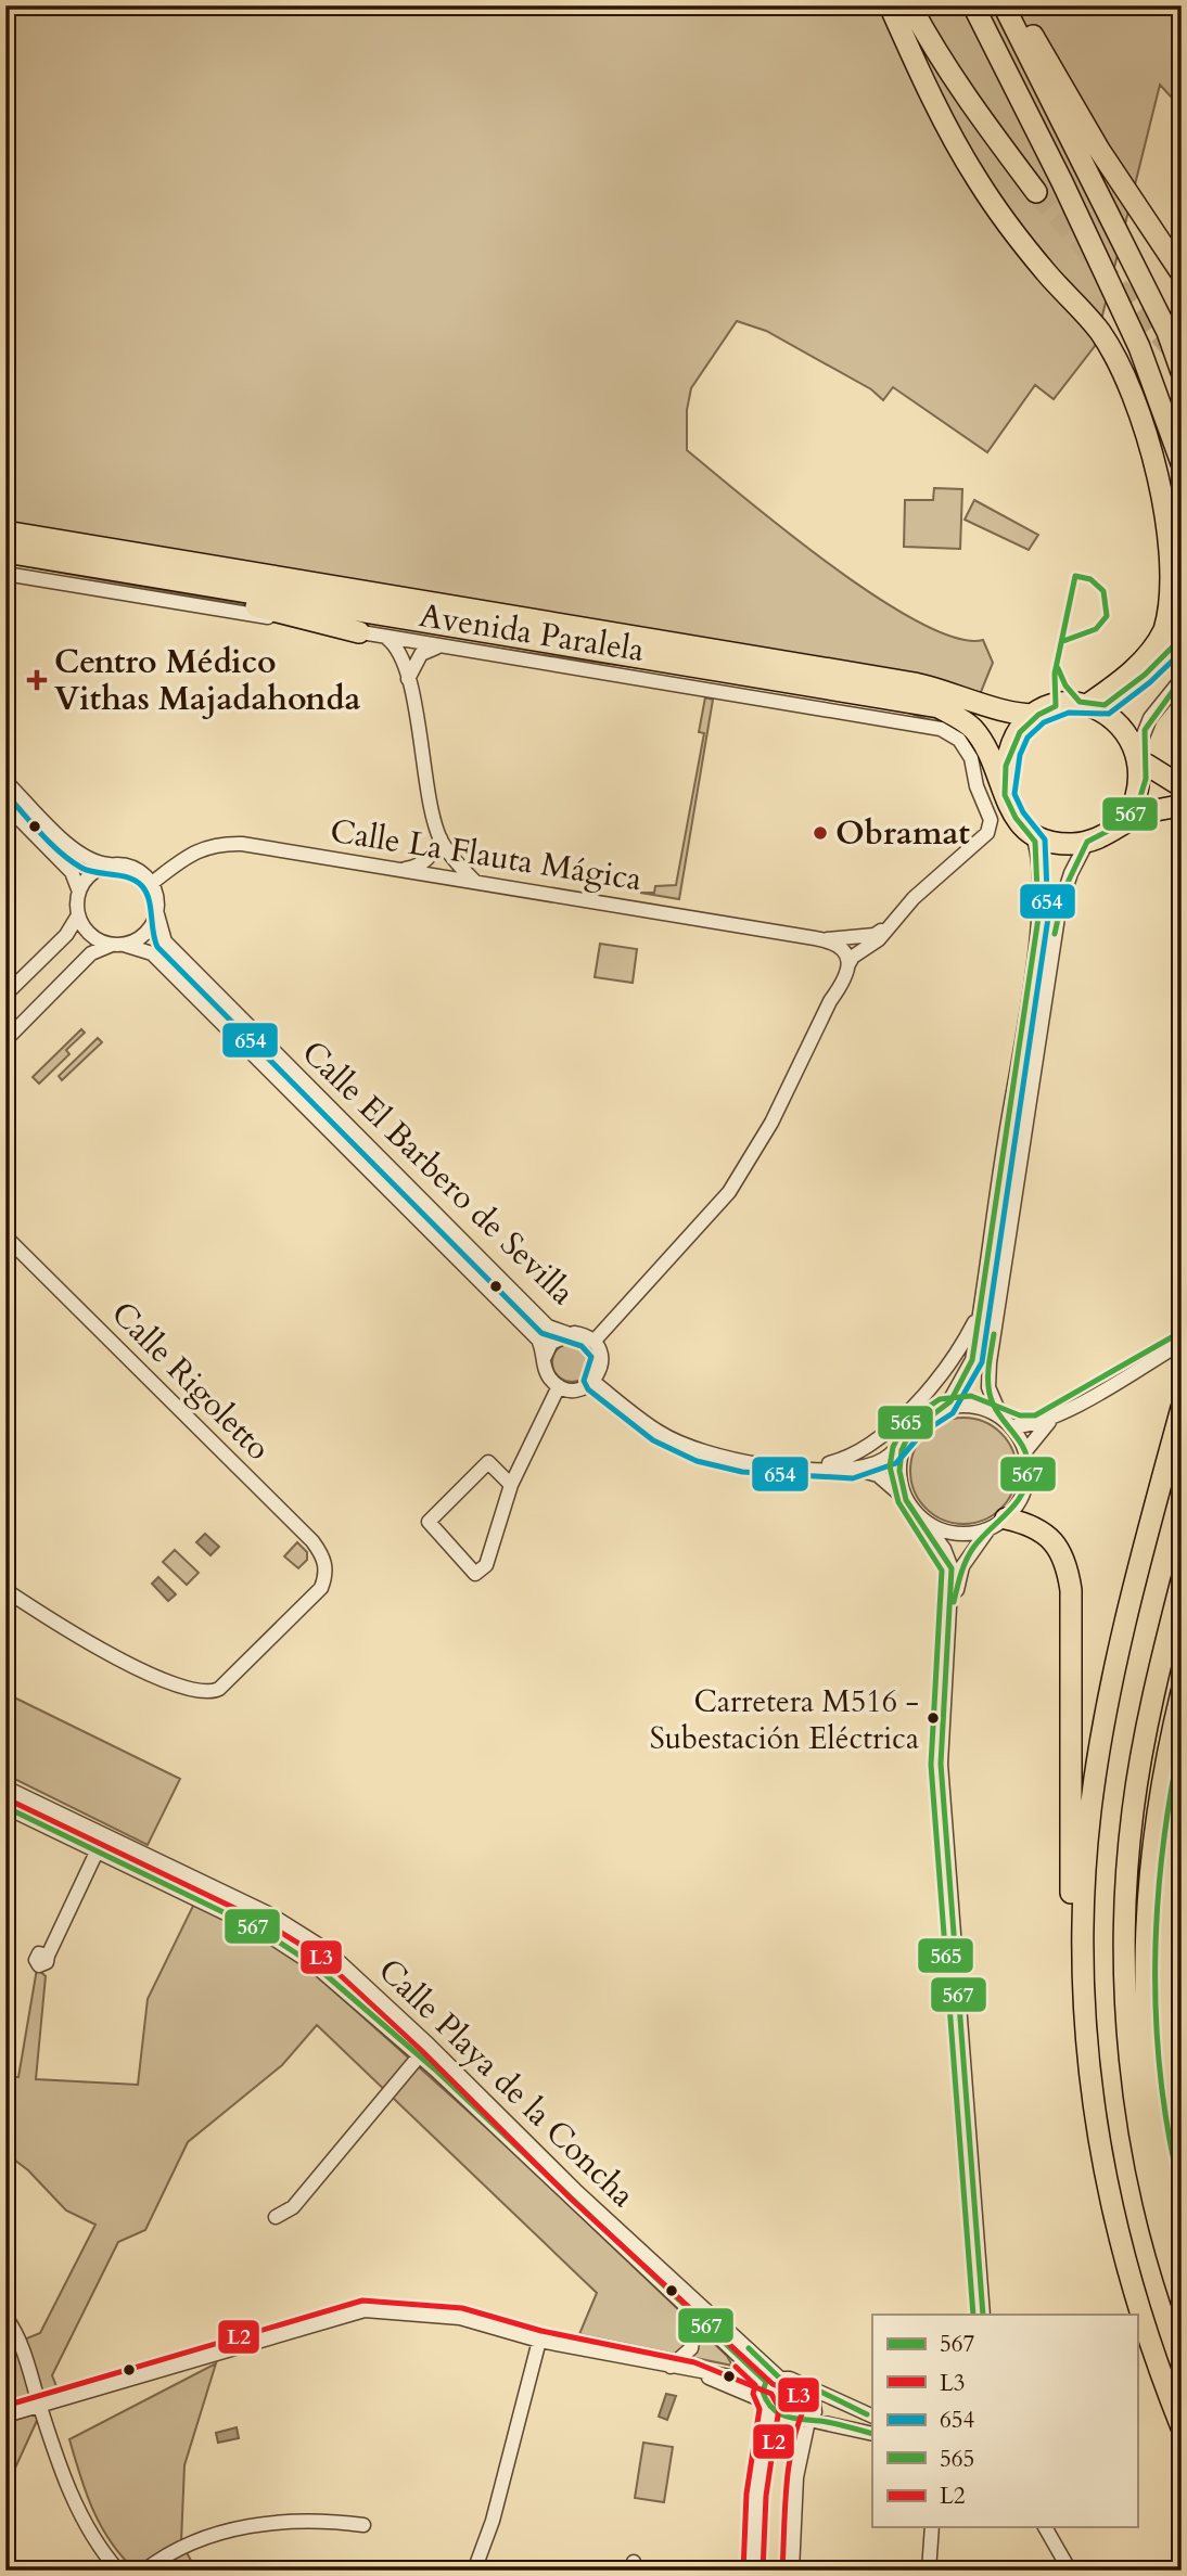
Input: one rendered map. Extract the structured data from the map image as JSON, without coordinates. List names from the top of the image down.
{
  "streets": {
    "street": [
      "Avenida Paralela",
      "Calle La Flauta Mágica",
      "Calle El Barbero de Sevilla",
      "Calle Rigoletto",
      "Calle Playa de la Concha"
    ]
  },
  "crossings": [
    ["Avenida Paralela", "Calle La Flauta Mágica"],
    ["Calle La Flauta Mágica", "Calle El Barbero de Sevilla"]
  ],
  "places": {
    "health": ["Centro Médico Vithas Majadahonda"],
    "other": ["Obramat", "Carretera M516 - Subestación Eléctrica"]
  },
  "lines": [
    "transit line 567",
    "transit line 654",
    "transit line 565",
    "transit line L3",
    "transit line L2"
  ],
  "legend": [
    "567",
    "L3",
    "654",
    "565",
    "L2"
  ]
}
